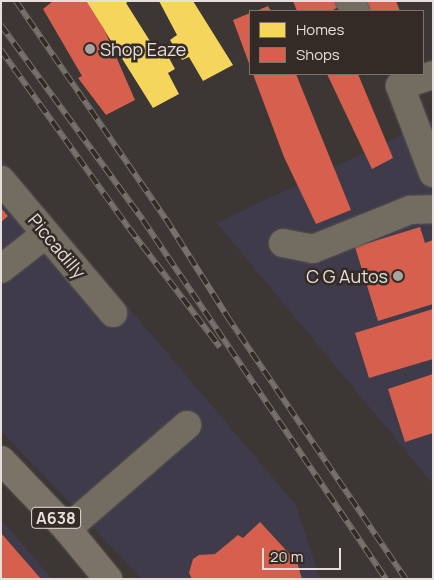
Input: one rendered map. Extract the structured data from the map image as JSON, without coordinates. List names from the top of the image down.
{
  "streets": {
    "highway": ["A638"],
    "street": ["Piccadilly"]
  },
  "places": ["Shop Eaze", "C G Autos"],
  "legend": ["Homes", "Shops"],
  "scale_bar": "20 m"
}
